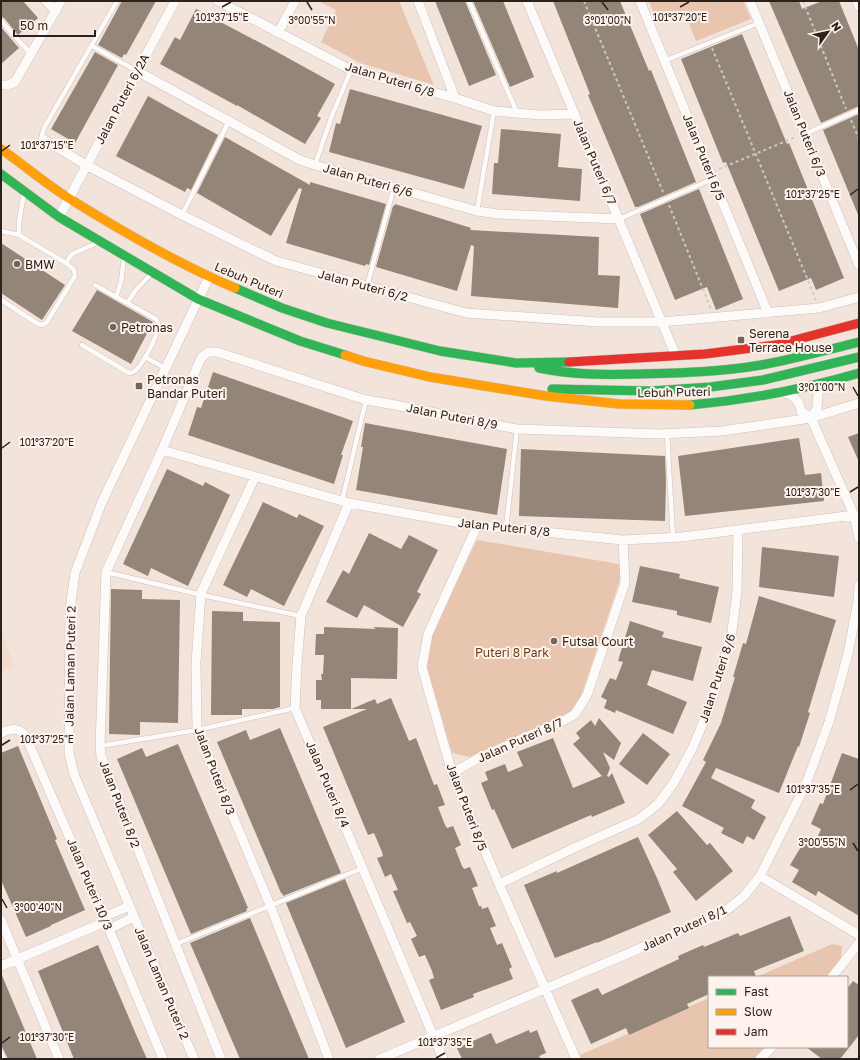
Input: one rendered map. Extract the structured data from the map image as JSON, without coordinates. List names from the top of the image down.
{
  "streets": {
    "main road": ["Lebuh Puteri"],
    "street": [
      "Jalan Puteri 6/8",
      "Jalan Puteri 6/2A",
      "Jalan Puteri 6/3",
      "Jalan Puteri 6/5",
      "Jalan Puteri 6/7",
      "Jalan Puteri 6/6",
      "Jalan Puteri 6/2",
      "Jalan Puteri 8/9",
      "Jalan Puteri 8/8",
      "Jalan Laman Puteri 2",
      "Jalan Puteri 8/6",
      "Jalan Puteri 8/7",
      "Jalan Puteri 8/3",
      "Jalan Puteri 8/4",
      "Jalan Puteri 8/2",
      "Jalan Puteri 8/5",
      "Jalan Puteri 10/3",
      "Jalan Puteri 8/1"
    ]
  },
  "crossings": [
    ["Jalan Puteri 6/8", "Jalan Puteri 6/7"],
    ["Jalan Puteri 6/2A", "Jalan Puteri 6/6"],
    ["Jalan Puteri 6/2A", "Lebuh Puteri"],
    ["Jalan Puteri 6/2A", "Jalan Puteri 6/2"],
    ["Jalan Puteri 6/5", "Jalan Puteri 6/2"],
    ["Jalan Puteri 6/7", "Jalan Puteri 6/6"],
    ["Jalan Puteri 6/7", "Lebuh Puteri"],
    ["Jalan Puteri 6/7", "Jalan Puteri 6/2"],
    ["Lebuh Puteri", "Jalan Laman Puteri 2"],
    ["Jalan Puteri 8/9", "Jalan Puteri 8/8"],
    ["Jalan Puteri 8/9", "Jalan Puteri 8/2"],
    ["Jalan Puteri 8/8", "Jalan Puteri 8/6"],
    ["Jalan Puteri 8/8", "Jalan Puteri 8/7"],
    ["Jalan Puteri 8/8", "Jalan Puteri 8/3"],
    ["Jalan Puteri 8/8", "Jalan Puteri 8/4"],
    ["Jalan Puteri 8/8", "Jalan Puteri 8/2"],
    ["Jalan Puteri 8/8", "Jalan Puteri 8/5"],
    ["Jalan Puteri 8/6", "Jalan Puteri 8/5"],
    ["Jalan Puteri 8/7", "Jalan Puteri 8/5"],
    ["Jalan Puteri 8/4", "Jalan Puteri 8/1"],
    ["Jalan Puteri 8/5", "Jalan Puteri 8/1"]
  ],
  "parks": ["Puteri 8 Park"],
  "places": {
    "other": ["BMW", "Petronas", "Futsal Court"],
    "transit": ["Serena Terrace House", "Petronas Bandar Puteri"]
  },
  "legend": ["Fast", "Slow", "Jam"],
  "scale_bar": "50 m",
  "north": "top right",
  "coordinates": [
    "101°37'15\"E",
    "101°37'20\"E",
    "3°00'55\"N",
    "3°01'00\"N",
    "101°37'25\"E",
    "101°37'30\"E",
    "101°37'35\"E",
    "3°00'40\"N"
  ]
}
